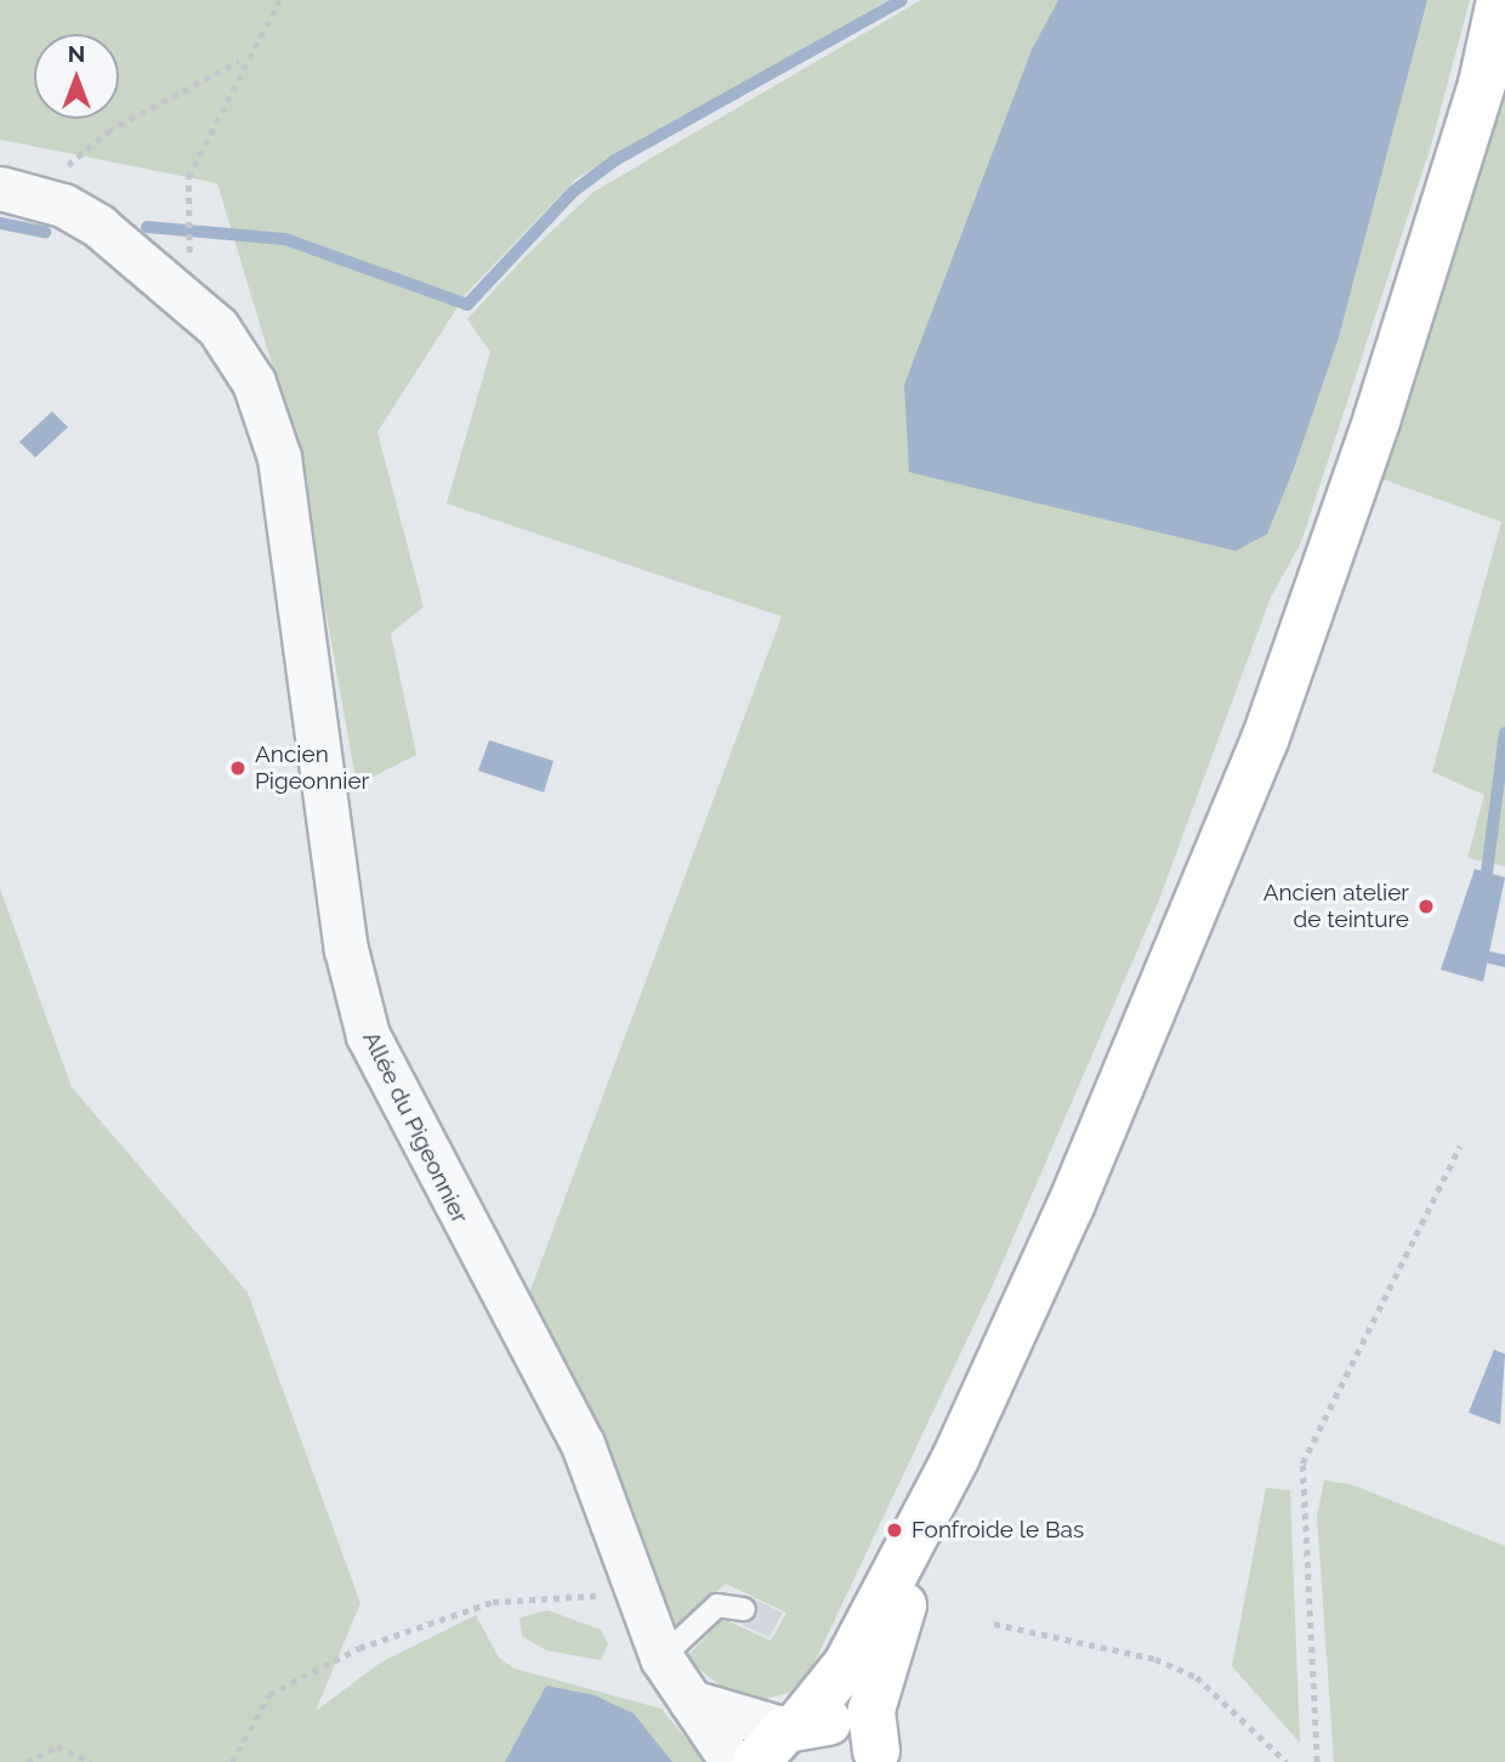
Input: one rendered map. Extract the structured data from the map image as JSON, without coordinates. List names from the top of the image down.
{
  "streets": {
    "street": ["Allée du Pigeonnier"]
  },
  "places": ["Ancien Pigeonnier", "Ancien atelier de teinture", "Fonfroide le Bas"],
  "north": "top"
}
